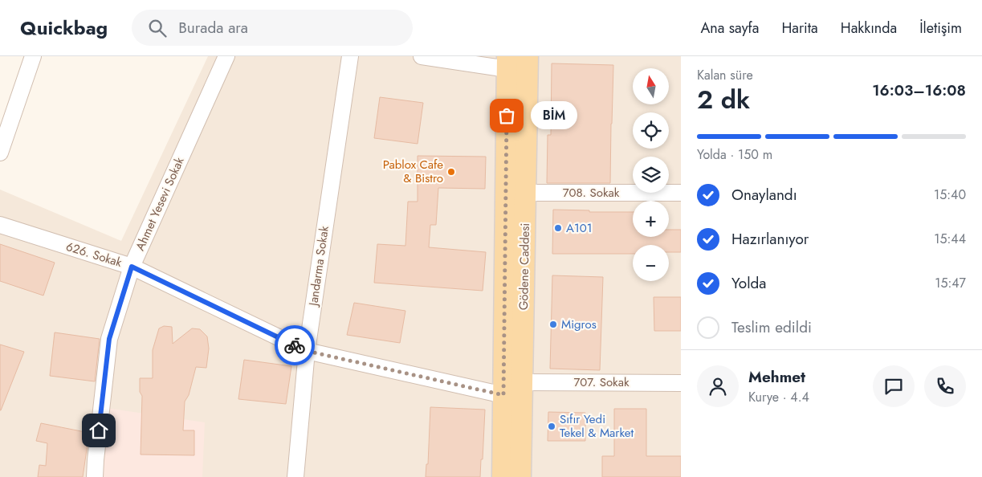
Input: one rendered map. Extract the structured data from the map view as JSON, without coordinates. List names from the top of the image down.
{
  "streets": {
    "main road": ["Gödene Caddesi"],
    "street": [
      "708. Sokak",
      "Ahmet Yesevi Sokak",
      "626. Sokak",
      "Jandarma Sokak",
      "707. Sokak"
    ]
  },
  "crossings": [
    ["708. Sokak", "Gödene Caddesi"],
    ["Ahmet Yesevi Sokak", "626. Sokak"],
    ["626. Sokak", "Jandarma Sokak"],
    ["626. Sokak", "Gödene Caddesi"],
    ["Gödene Caddesi", "707. Sokak"]
  ],
  "places": [
    "BİM",
    "Pablox Cafe & Bistro",
    "A101",
    "Migros",
    "Sıfır Yedi Tekel & Market"
  ],
  "north": "top",
  "page": {
    "header": "Quickbag",
    "search": "Burada ara",
    "nav": [
      "Ana sayfa",
      "Harita",
      "Hakkında",
      "İletişim"
    ],
    "heading": ["2 dk", "Kalan süre", "16:03–16:08"],
    "panel": ["Mehmet", "Kurye · 4.4"],
    "map_buttons": ["+", "−"],
    "bubble": "BİM",
    "bar": "Yolda · 150 m",
    "list": [
      ["Onaylandı", "15:40"],
      ["Hazırlanıyor", "15:44"],
      ["Yolda", "15:47"],
      "Teslim edildi"
    ]
  }
}
